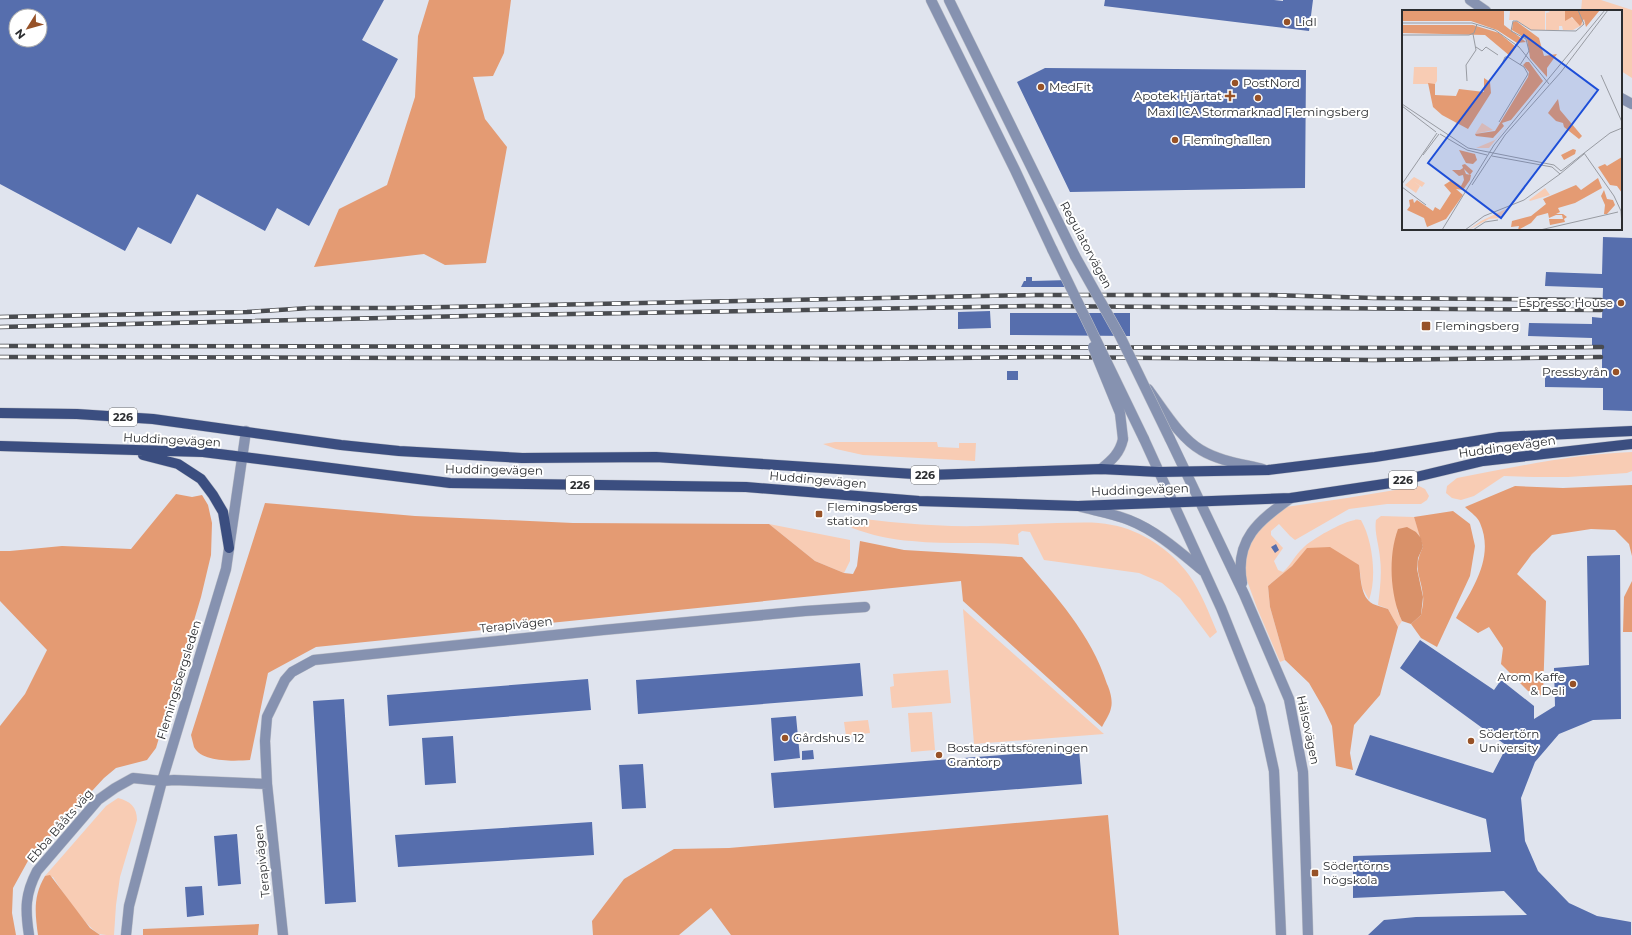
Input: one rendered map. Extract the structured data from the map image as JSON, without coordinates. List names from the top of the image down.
{
  "streets": {
    "main road": ["226", "Huddingevägen"],
    "street": [
      "Regulatorvägen",
      "Terapivägen",
      "Flemingsbergsleden",
      "Hälsovägen",
      "Ebba Bååts väg"
    ]
  },
  "crossings": [
    ["Regulatorvägen", "Huddingevägen"],
    ["Regulatorvägen", "Hälsovägen"],
    ["Huddingevägen", "Flemingsbergsleden"],
    ["Huddingevägen", "Hälsovägen"],
    ["Flemingsbergsleden", "Ebba Bååts väg"]
  ],
  "places": {
    "other": [
      "Lidl",
      "PostNord",
      "MedFit",
      "Maxi ICA Stormarknad Flemingsberg",
      "Fleminghallen",
      "Espresso House",
      "Pressbyrån",
      "Arom Kaffe & Deli",
      "Gårdshus 12",
      "Södertörn University",
      "Bostadsrättsföreningen Grantorp"
    ],
    "health": ["Apotek Hjärtat"],
    "transit": ["Flemingsberg", "Flemingsbergs station", "Södertörns högskola"]
  },
  "north": "bottom left"
}
